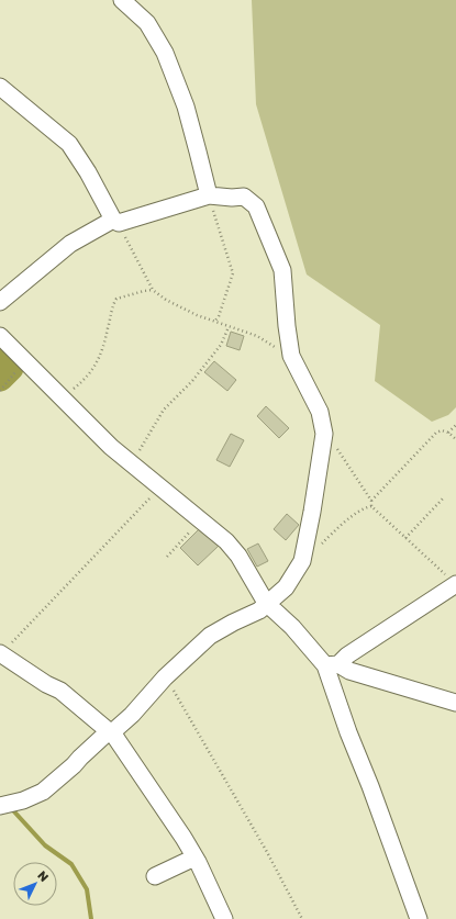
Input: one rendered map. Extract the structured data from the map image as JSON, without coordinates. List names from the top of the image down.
{
  "north": "top right"
}
